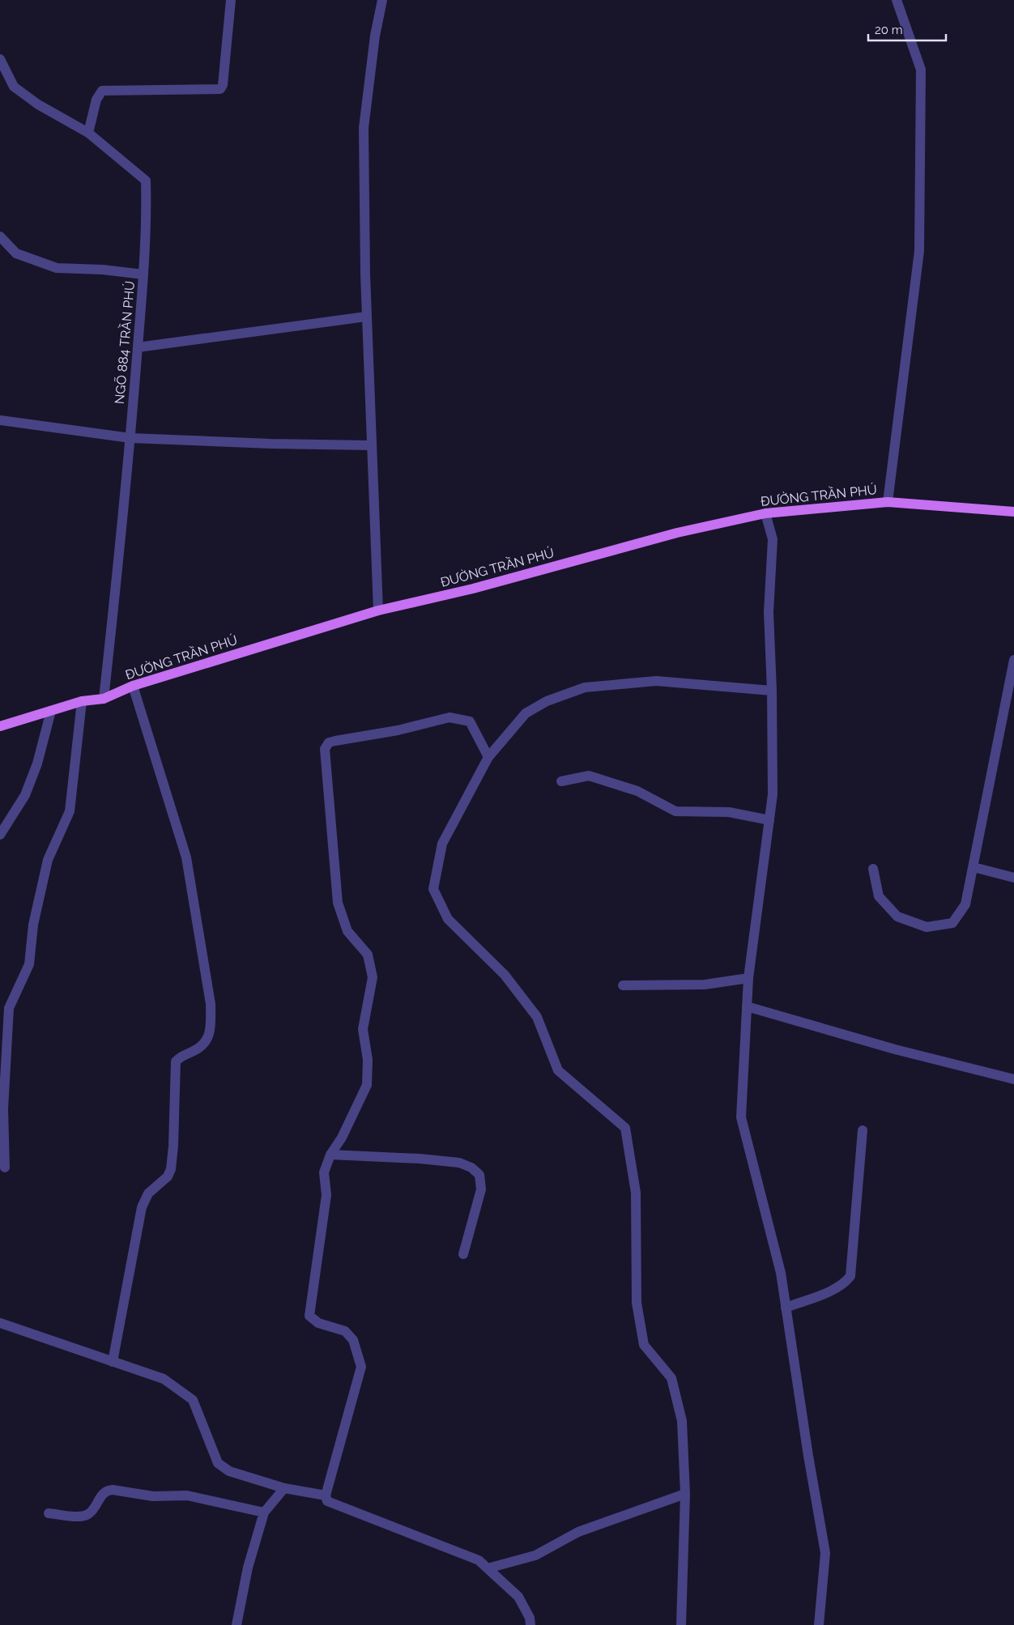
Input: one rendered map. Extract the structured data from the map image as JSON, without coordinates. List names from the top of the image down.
{
  "streets": {
    "main road": ["ĐƯỜNG TRẦN PHÚ"],
    "street": ["NGÕ 884 TRẦN PHÚ"]
  },
  "crossings": [
    ["NGÕ 884 TRẦN PHÚ", "ĐƯỜNG TRẦN PHÚ"]
  ],
  "scale_bar": "20 m"
}
